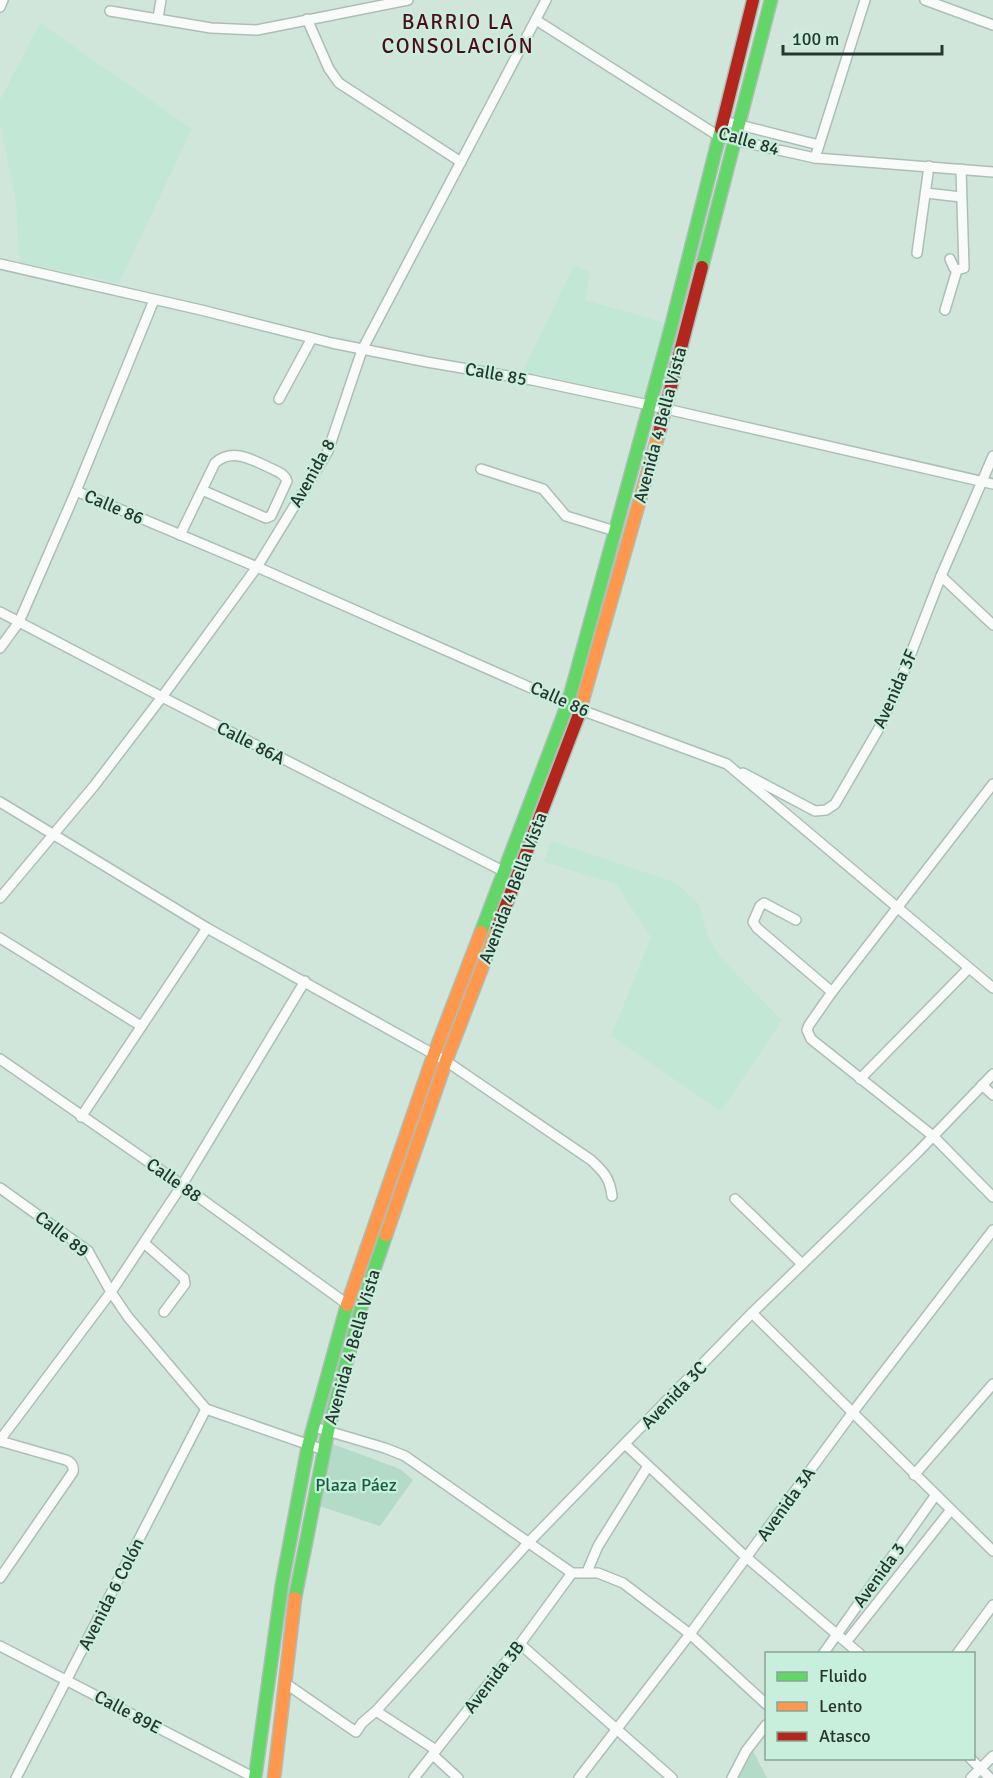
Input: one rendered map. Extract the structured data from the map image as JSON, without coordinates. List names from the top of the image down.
{
  "streets": {
    "street": [
      "Calle 84",
      "Calle 85",
      "Avenida 4 Bella Vista",
      "Avenida 8",
      "Calle 86",
      "Avenida 3F",
      "Calle 86A",
      "Calle 88",
      "Calle 89",
      "Avenida 3C",
      "Avenida 3A",
      "Avenida 3",
      "Avenida 6 Colón",
      "Avenida 3B",
      "Calle 89E"
    ]
  },
  "crossings": [
    ["Calle 84", "Avenida 4 Bella Vista"],
    ["Calle 84", "Avenida 8"],
    ["Calle 85", "Avenida 4 Bella Vista"],
    ["Calle 85", "Avenida 8"],
    ["Calle 85", "Avenida 3F"],
    ["Avenida 4 Bella Vista", "Calle 86"],
    ["Avenida 4 Bella Vista", "Calle 86A"],
    ["Avenida 4 Bella Vista", "Calle 88"],
    ["Avenida 4 Bella Vista", "Avenida 3C"],
    ["Avenida 4 Bella Vista", "Calle 89E"],
    ["Avenida 8", "Calle 86"],
    ["Avenida 8", "Calle 86A"],
    ["Calle 86", "Avenida 3F"],
    ["Calle 89", "Avenida 6 Colón"],
    ["Avenida 6 Colón", "Calle 89E"]
  ],
  "districts": ["BARRIO LA CONSOLACIÓN"],
  "parks": ["Plaza Páez"],
  "legend": ["Fluido", "Lento", "Atasco"],
  "scale_bar": "100 m"
}
